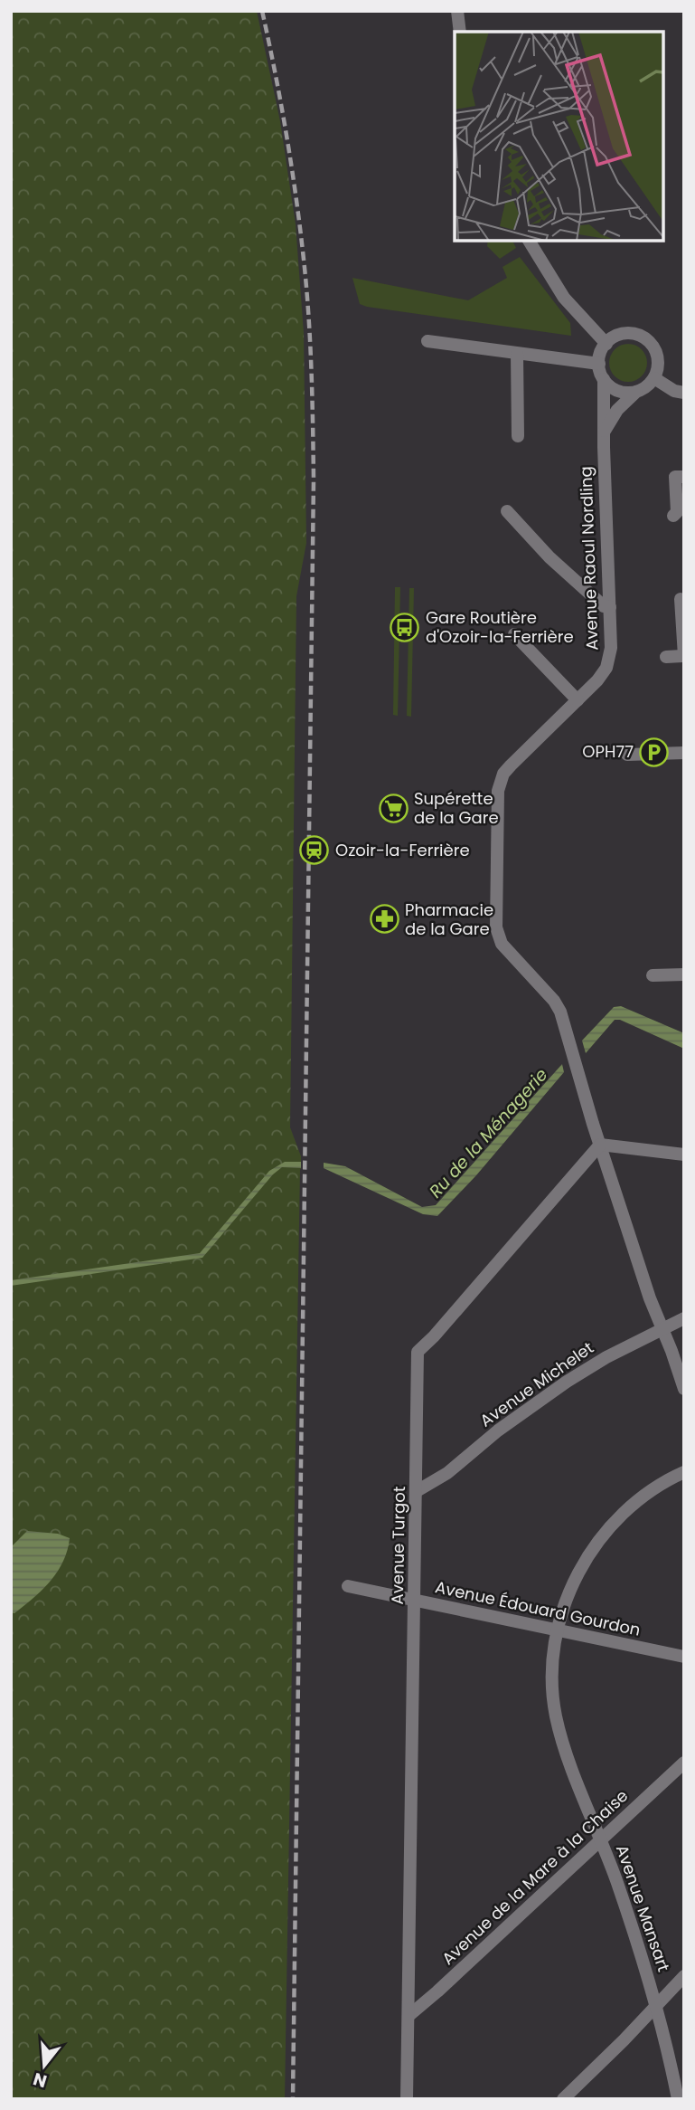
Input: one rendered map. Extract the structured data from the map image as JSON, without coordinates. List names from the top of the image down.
{
  "streets": {
    "street": [
      "Avenue Raoul Nordling",
      "Avenue Michelet",
      "Avenue Turgot",
      "Avenue Édouard Gourdon",
      "Avenue de la Mare à la Chaise",
      "Avenue Mansart"
    ]
  },
  "crossings": [
    ["Avenue Raoul Nordling", "Avenue Michelet"],
    ["Avenue Raoul Nordling", "Avenue Turgot"],
    ["Avenue Michelet", "Avenue Turgot"],
    ["Avenue Turgot", "Avenue Édouard Gourdon"],
    ["Avenue Turgot", "Avenue de la Mare à la Chaise"],
    ["Avenue Édouard Gourdon", "Avenue Mansart"],
    ["Avenue de la Mare à la Chaise", "Avenue Mansart"]
  ],
  "water": ["Ru de la Ménagerie"],
  "places": {
    "bus stop": ["Gare Routière d'Ozoir-la-Ferrière"],
    "parking": ["OPH77"],
    "supermarket": ["Supérette de la Gare"],
    "station": ["Ozoir-la-Ferrière"],
    "pharmacy": ["Pharmacie de la Gare"]
  },
  "north": "bottom"
}
